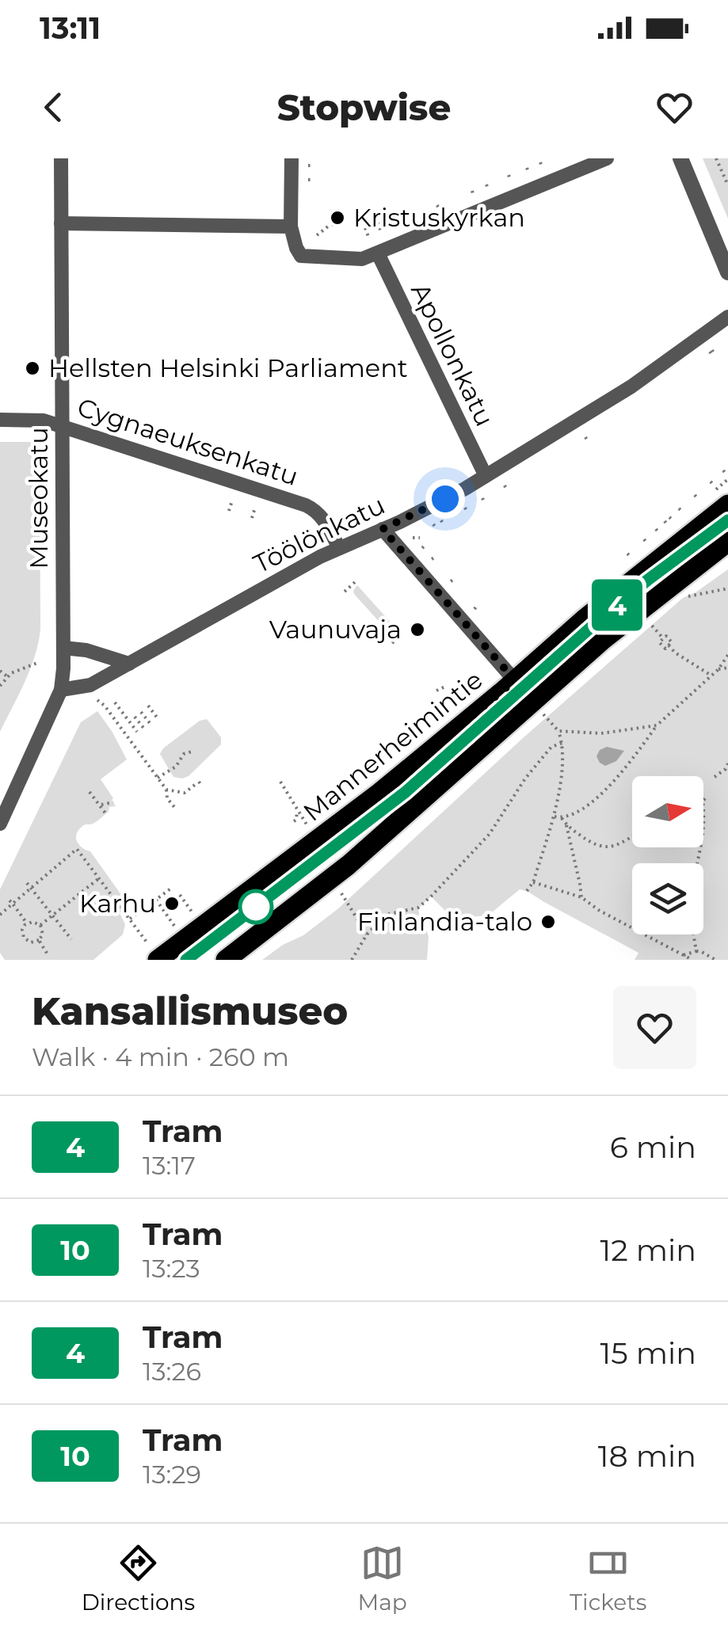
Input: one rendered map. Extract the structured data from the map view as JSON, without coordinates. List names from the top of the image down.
{
  "streets": {
    "main road": ["Mannerheimintie"],
    "street": [
      "Apollonkatu",
      "Cygnaeuksenkatu",
      "Museokatu",
      "Töölönkatu"
    ]
  },
  "crossings": [
    ["Apollonkatu", "Töölönkatu"],
    ["Cygnaeuksenkatu", "Museokatu"],
    ["Cygnaeuksenkatu", "Töölönkatu"],
    ["Museokatu", "Töölönkatu"]
  ],
  "places": [
    "Kristuskyrkan",
    "Hellsten Helsinki Parliament",
    "Vaunuvaja",
    "Karhu",
    "Finlandia-talo"
  ],
  "lines": ["tram line 4"],
  "north": "right",
  "page": {
    "status": "13:11",
    "header": "Stopwise",
    "on_map": "4",
    "heading": ["Kansallismuseo", "Walk · 4 min · 260 m"],
    "list": [
      {
        "mark": "4",
        "name": "Tram",
        "note": "13:17",
        "value": "6 min"
      },
      {
        "mark": "10",
        "name": "Tram",
        "note": "13:23",
        "value": "12 min"
      },
      {
        "mark": "4",
        "name": "Tram",
        "note": "13:26",
        "value": "15 min"
      },
      {
        "mark": "10",
        "name": "Tram",
        "note": "13:29",
        "value": "18 min"
      }
    ],
    "tabs": ["Directions", "Map", "Tickets"]
  }
}
